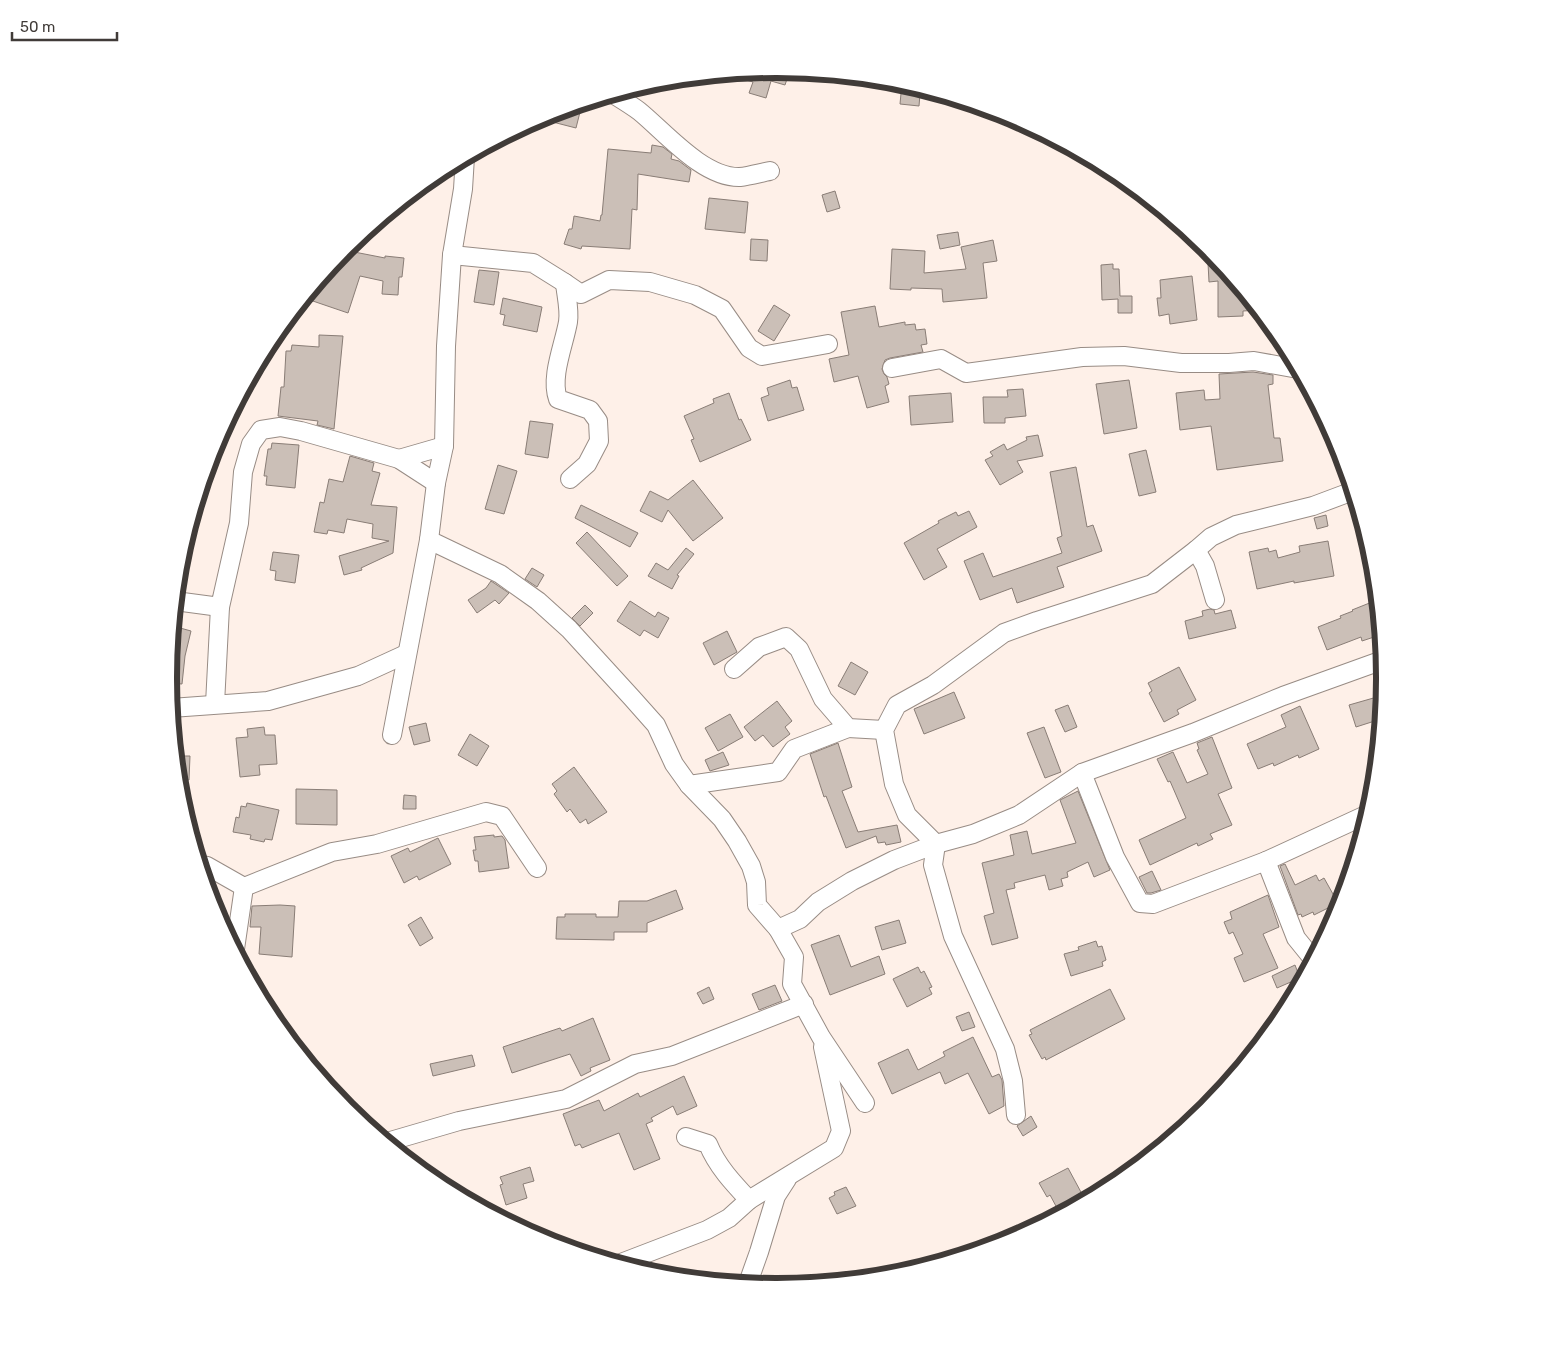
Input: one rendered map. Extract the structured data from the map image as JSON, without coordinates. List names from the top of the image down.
{
  "scale_bar": "50 m"
}
